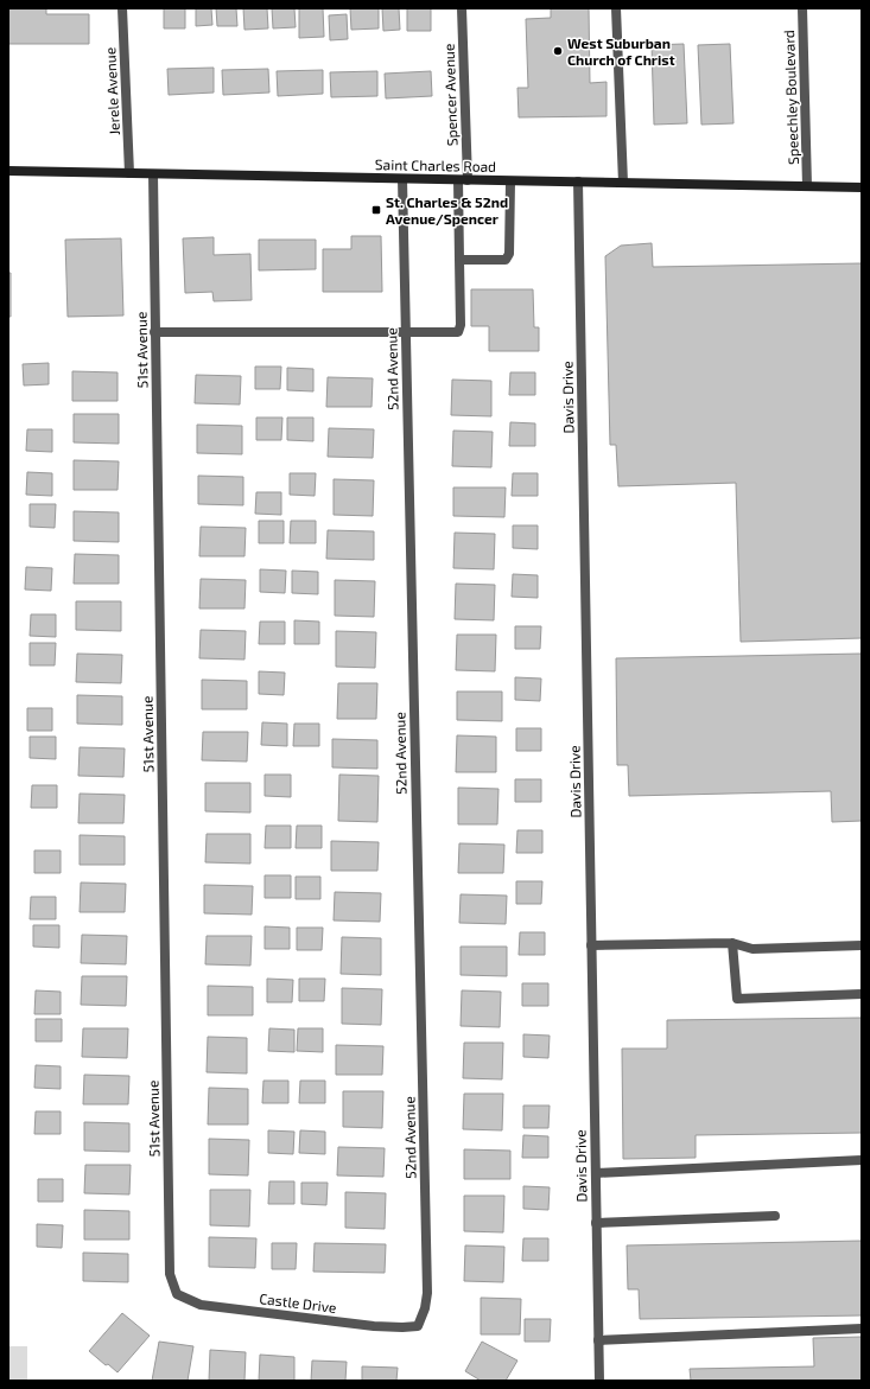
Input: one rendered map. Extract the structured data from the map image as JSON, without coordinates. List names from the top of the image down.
{
  "streets": {
    "main road": ["Saint Charles Road"],
    "street": [
      "Jerele Avenue",
      "Spencer Avenue",
      "Speechley Boulevard",
      "51st Avenue",
      "52nd Avenue",
      "Davis Drive",
      "Castle Drive"
    ]
  },
  "crossings": [
    ["Jerele Avenue", "Saint Charles Road"],
    ["Spencer Avenue", "Saint Charles Road"],
    ["Spencer Avenue", "52nd Avenue"],
    ["Speechley Boulevard", "Saint Charles Road"],
    ["Saint Charles Road", "51st Avenue"],
    ["Saint Charles Road", "52nd Avenue"],
    ["Saint Charles Road", "Davis Drive"],
    ["51st Avenue", "Castle Drive"],
    ["52nd Avenue", "Castle Drive"]
  ],
  "places": {
    "other": ["West Suburban Church of Christ"],
    "transit": ["St. Charles & 52nd Avenue/Spencer"]
  }
}
